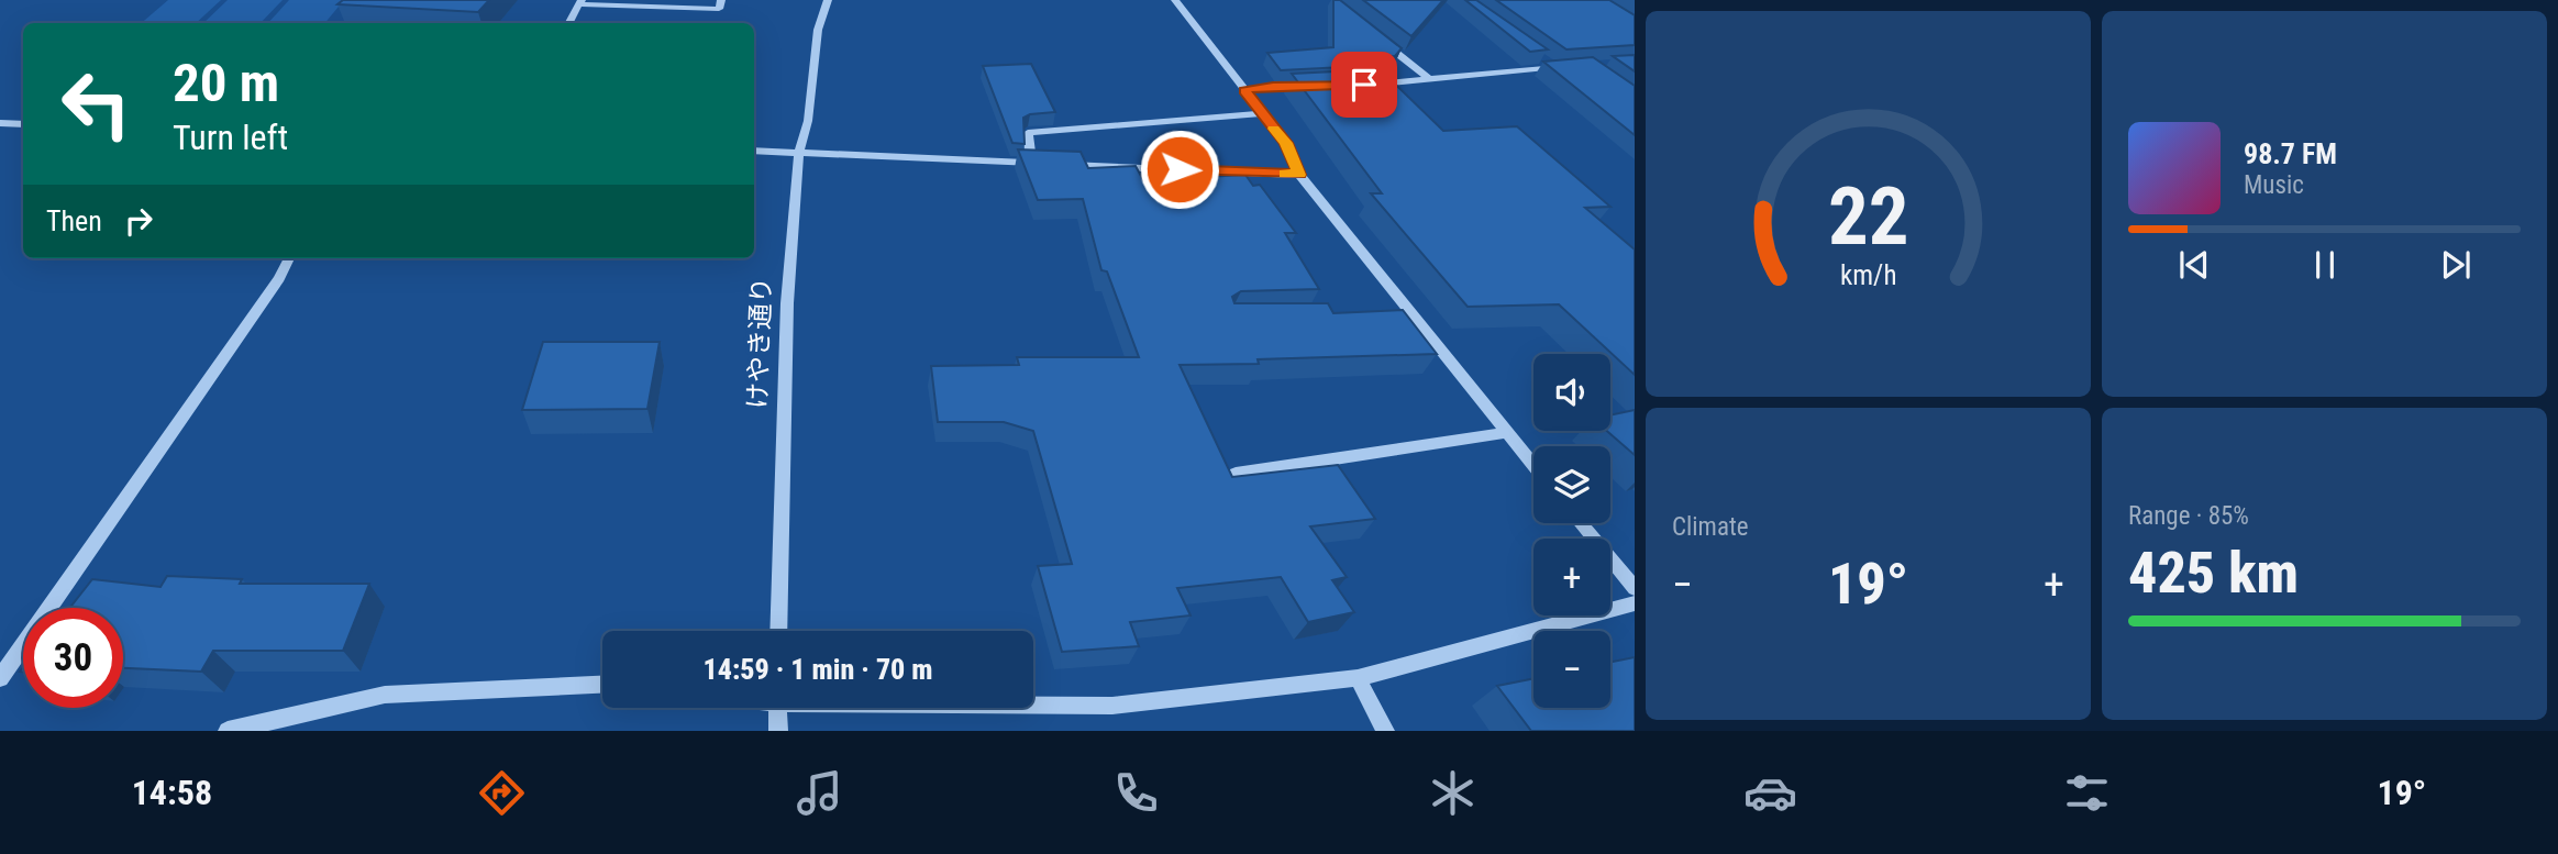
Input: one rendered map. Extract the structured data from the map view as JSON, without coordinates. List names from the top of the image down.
{
  "streets": {
    "street": ["けやき通り"]
  },
  "page": {
    "turn": ["20 m", "Turn left"],
    "song": ["98.7 FM", "Music"],
    "then": "Then",
    "map_buttons": ["+", "−"],
    "tile": [
      "Climate",
      ["Range · 85%", "425 km"]
    ],
    "heat": ["−", "19°", "+"],
    "limit": "30",
    "trip": "14:59 · 1 min · 70 m",
    "tabs": ["14:58", "19°"],
    "gauge": ["22", "km/h"]
  }
}
